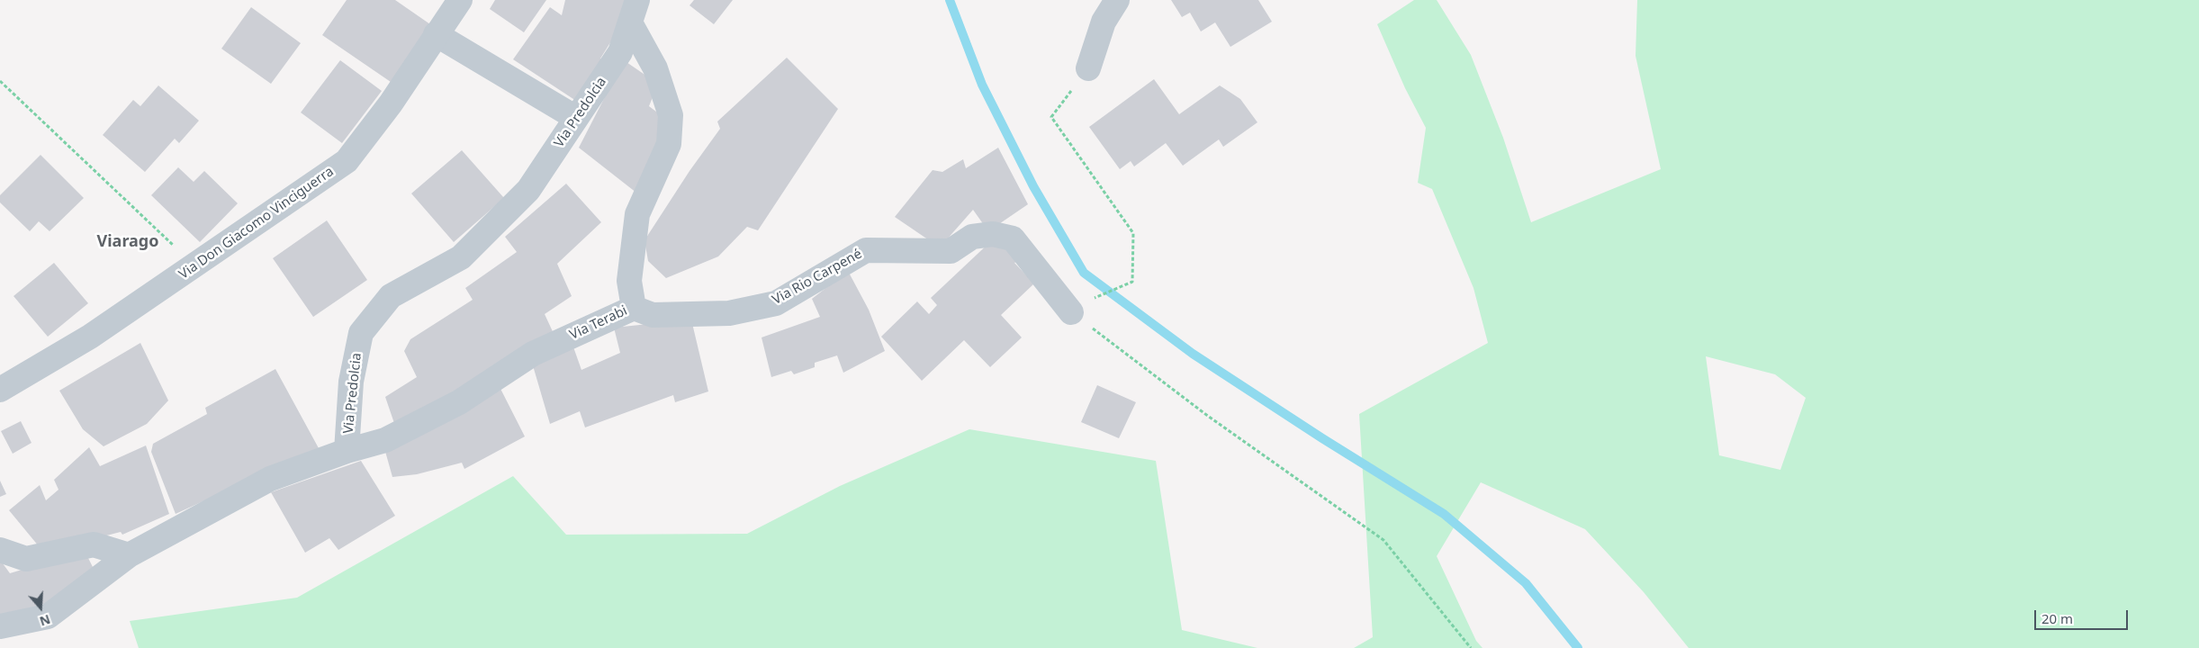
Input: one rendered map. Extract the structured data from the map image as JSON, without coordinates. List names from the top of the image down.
{
  "streets": {
    "street": [
      "Via Predolcia",
      "Via Don Giacomo Vinciguerra",
      "Via Rio Carpené",
      "Via Terabi"
    ]
  },
  "crossings": [
    ["Via Predolcia", "Via Terabi"],
    ["Via Rio Carpené", "Via Terabi"]
  ],
  "districts": ["Viarago"],
  "scale_bar": "20 m",
  "north": "bottom"
}
